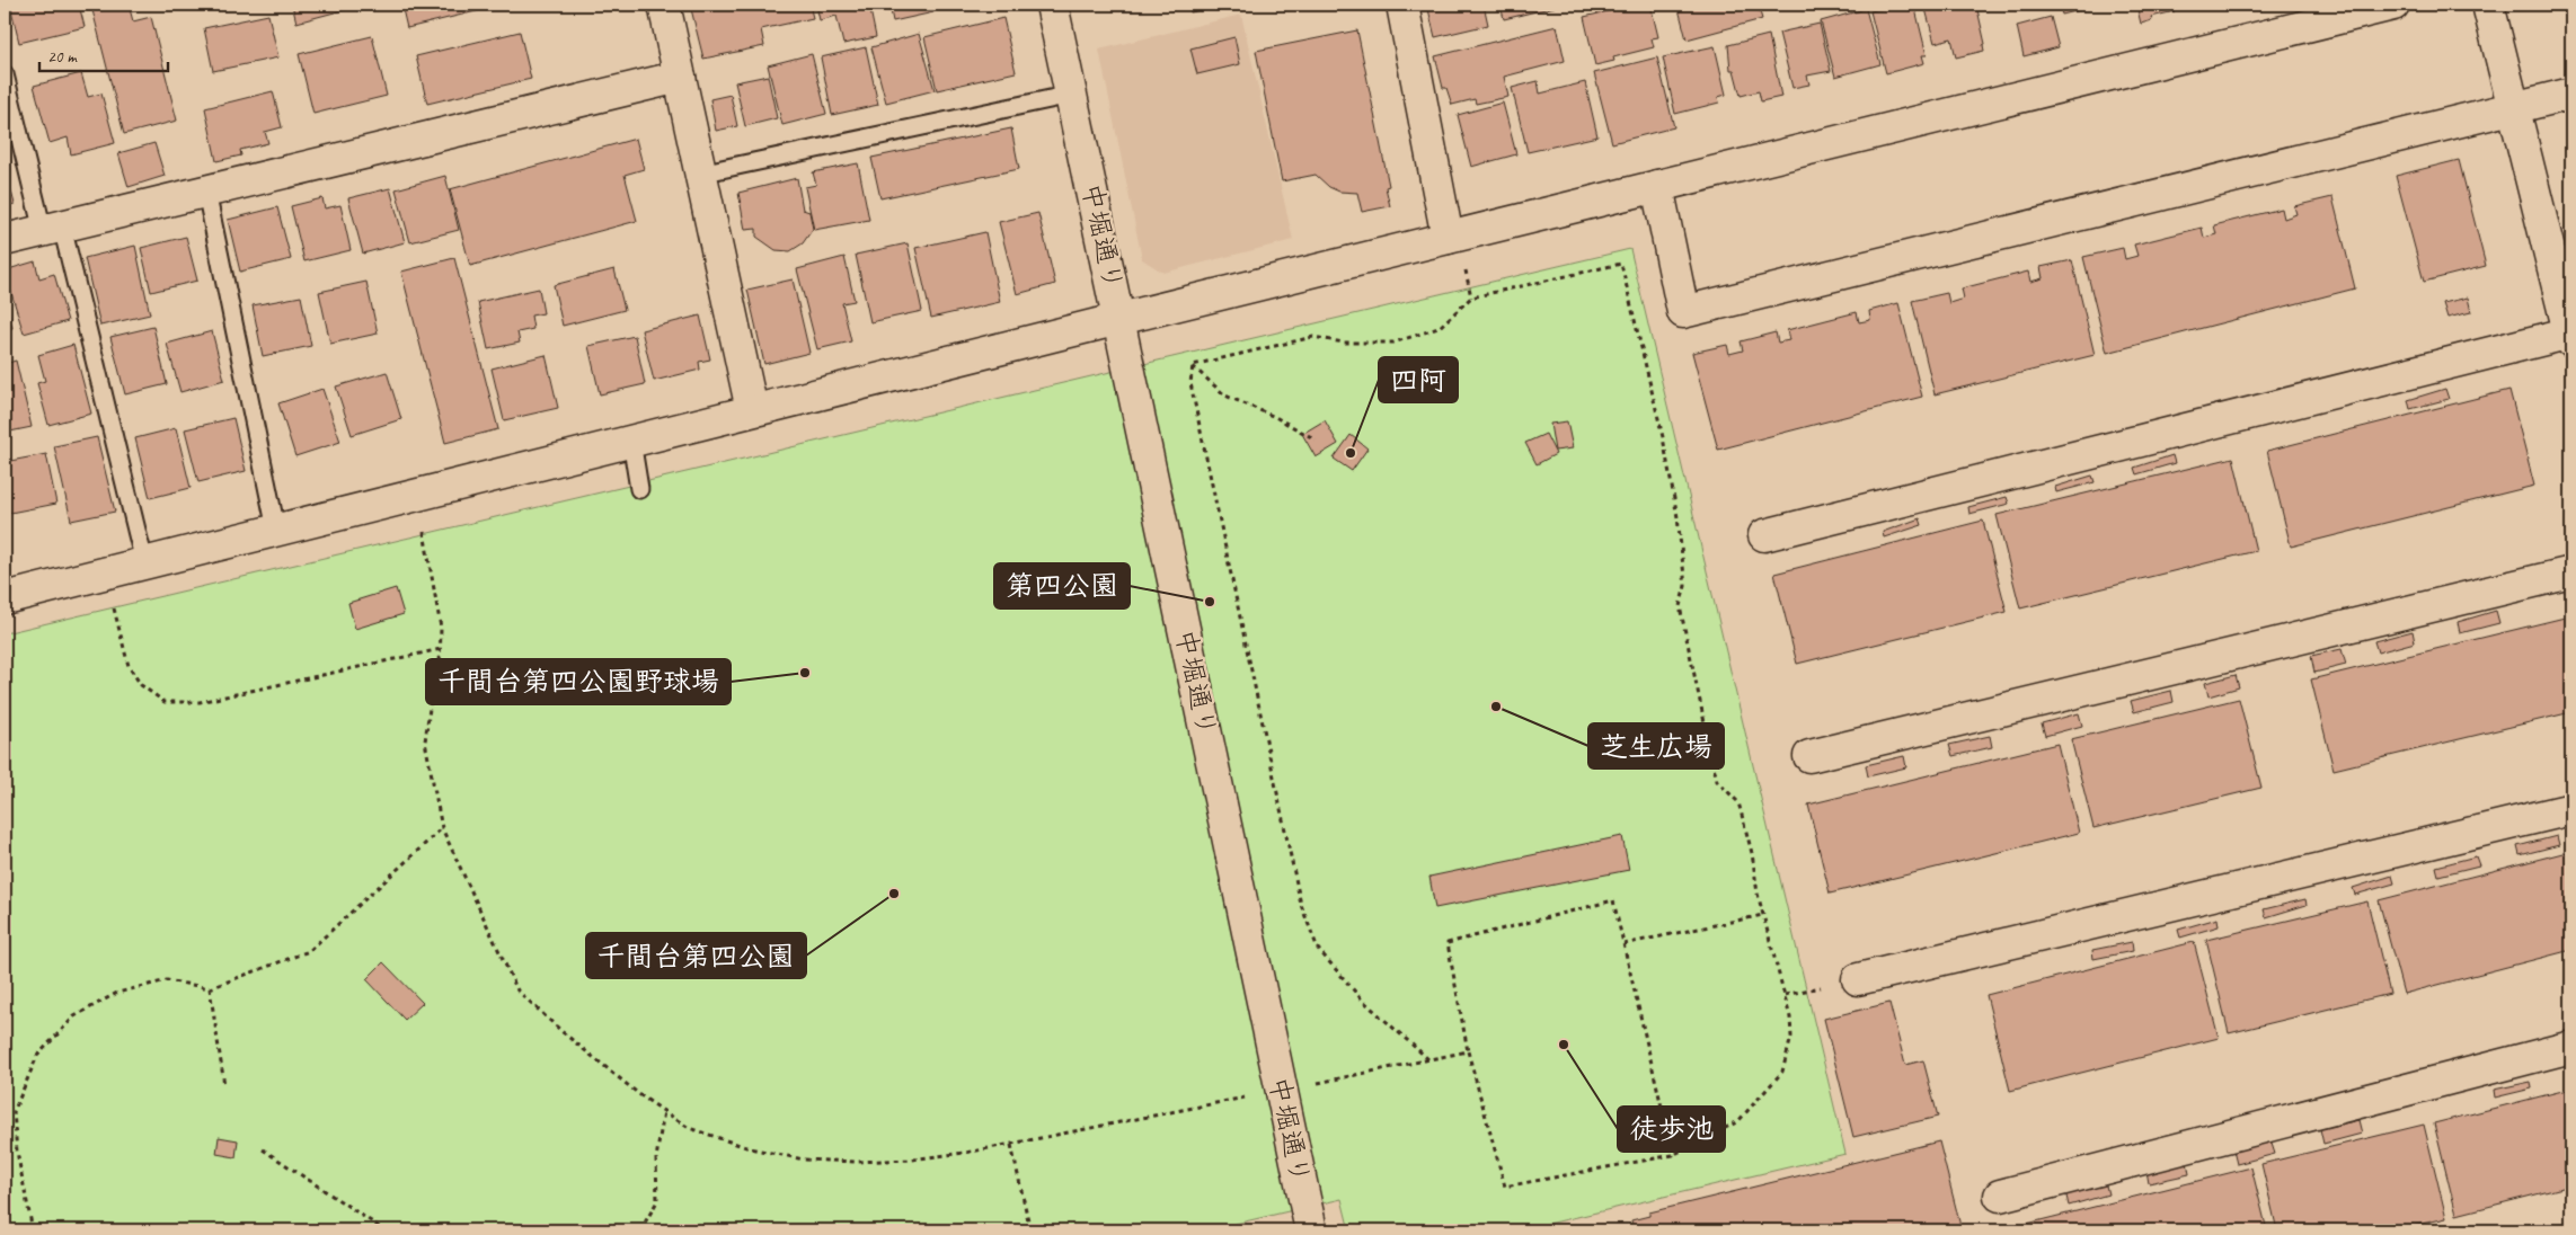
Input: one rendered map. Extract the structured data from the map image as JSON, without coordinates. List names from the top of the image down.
{
  "streets": {
    "street": ["中堀通り"]
  },
  "places": [
    "四阿",
    "第四公園",
    "千間台第四公園野球場",
    "芝生広場",
    "千間台第四公園",
    "徒歩池"
  ],
  "scale_bar": "20 m"
}
